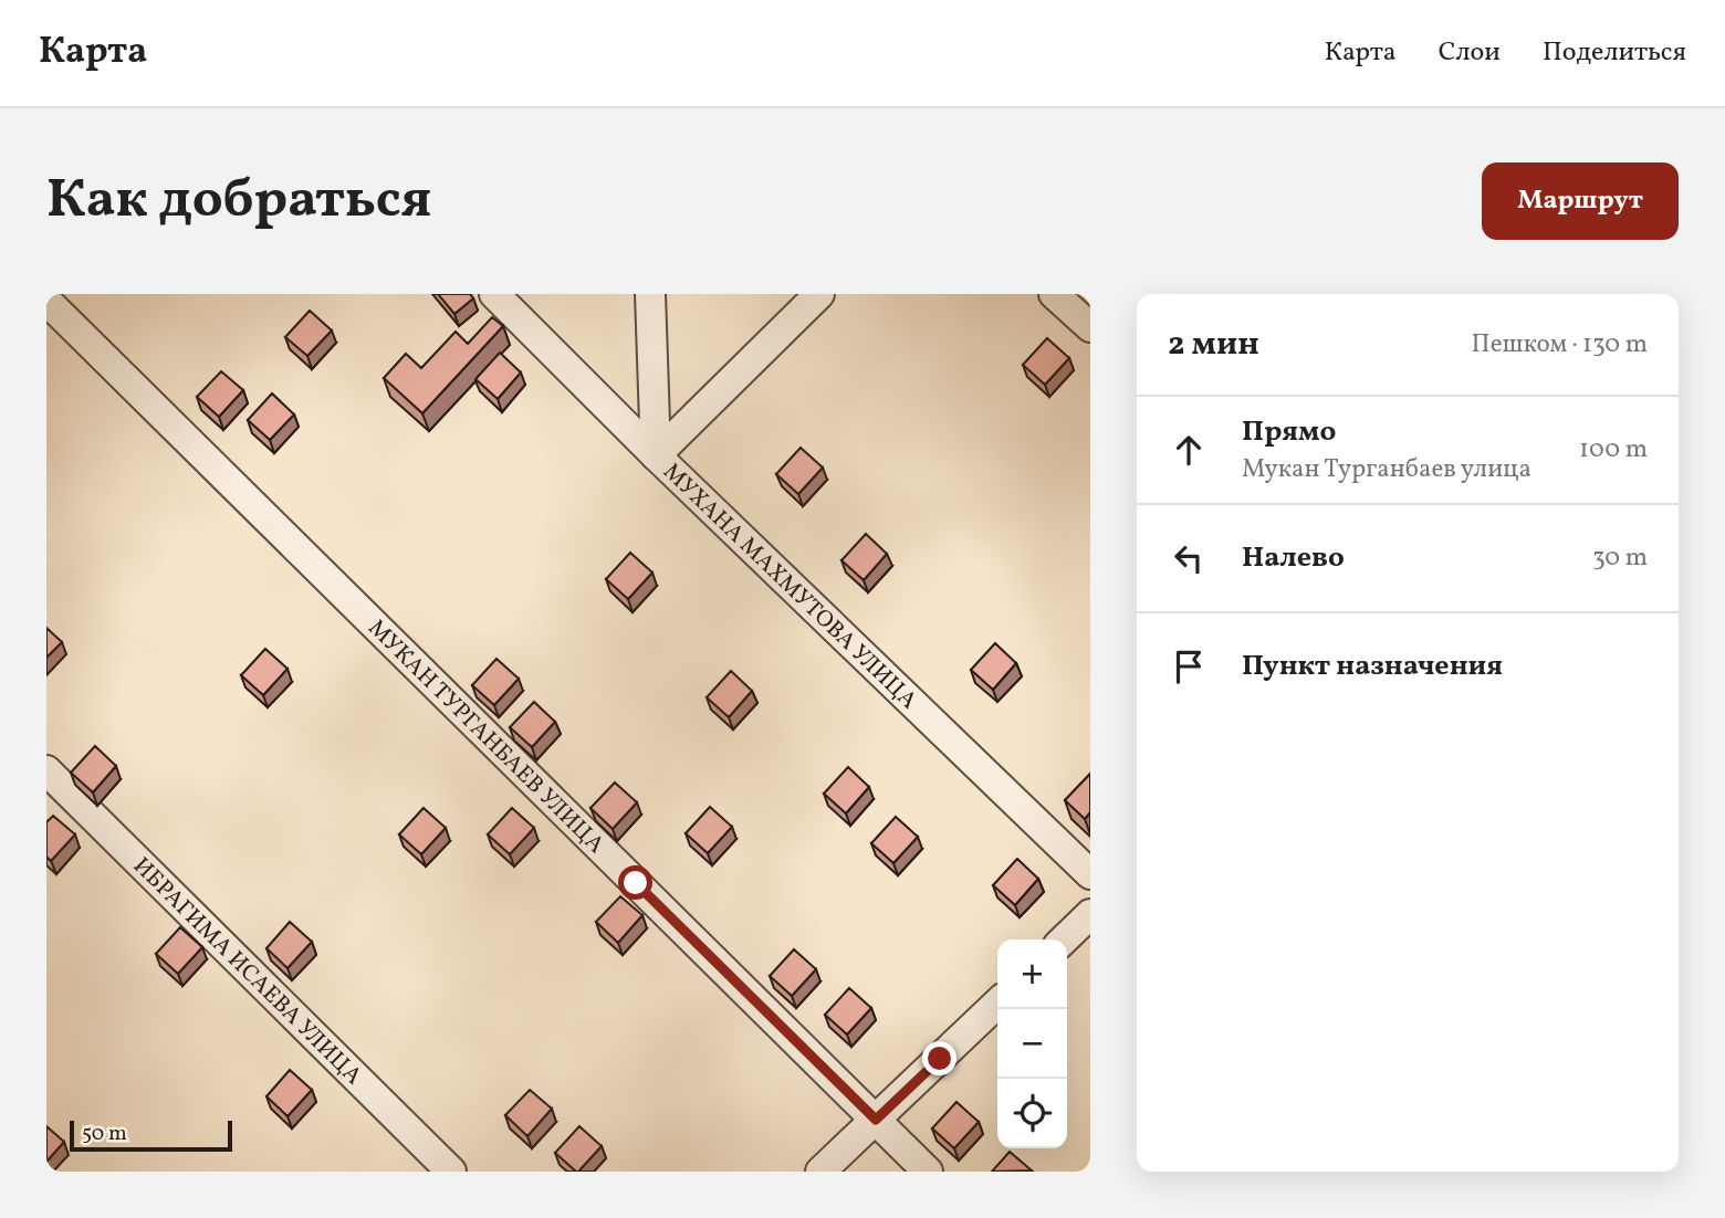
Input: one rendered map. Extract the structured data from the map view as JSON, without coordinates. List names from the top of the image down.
{
  "streets": {
    "street": ["МУХАНА МАХМУТОВА УЛИЦА", "МУКАН ТУРГАНБАЕВ УЛИЦА", "ИБРАГИМА ИСАЕВА УЛИЦА"]
  },
  "scale_bar": "50 m",
  "page": {
    "header": "Карта",
    "nav": ["Карта", "Слои", "Поделиться"],
    "buttons": "Маршрут",
    "title": "Как добраться",
    "heading": ["2 мин", "Пешком · 130 m"],
    "list": [
      ["Прямо", "Мукан Турганбаев улица", "100 m"],
      ["Налево", "30 m"],
      "Пункт назначения"
    ],
    "map_buttons": ["+", "−"],
    "scale": "50 m"
  }
}
